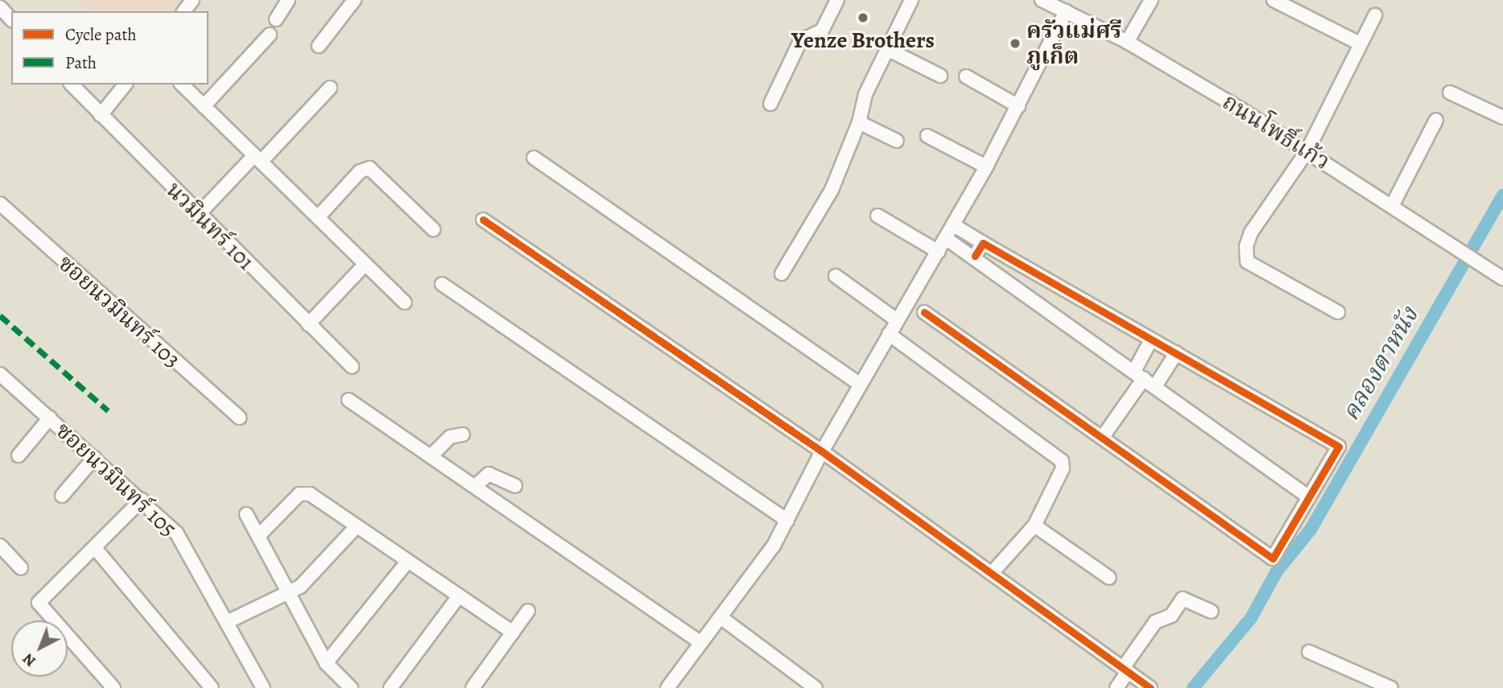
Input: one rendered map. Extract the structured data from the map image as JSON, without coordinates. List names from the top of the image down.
{
  "streets": {
    "street": [
      "ถนนโพธิ์แก้ว",
      "นวมินทร์ 101",
      "ซอยนวมินทร์ 103",
      "ซอยนวมินทร์ 105"
    ]
  },
  "water": ["คลองตาหนัง"],
  "places": ["Yenze Brothers", "ครัวแม่ศรี ภูเก็ต"],
  "legend": ["Cycle path", "Path"],
  "north": "bottom left"
}
